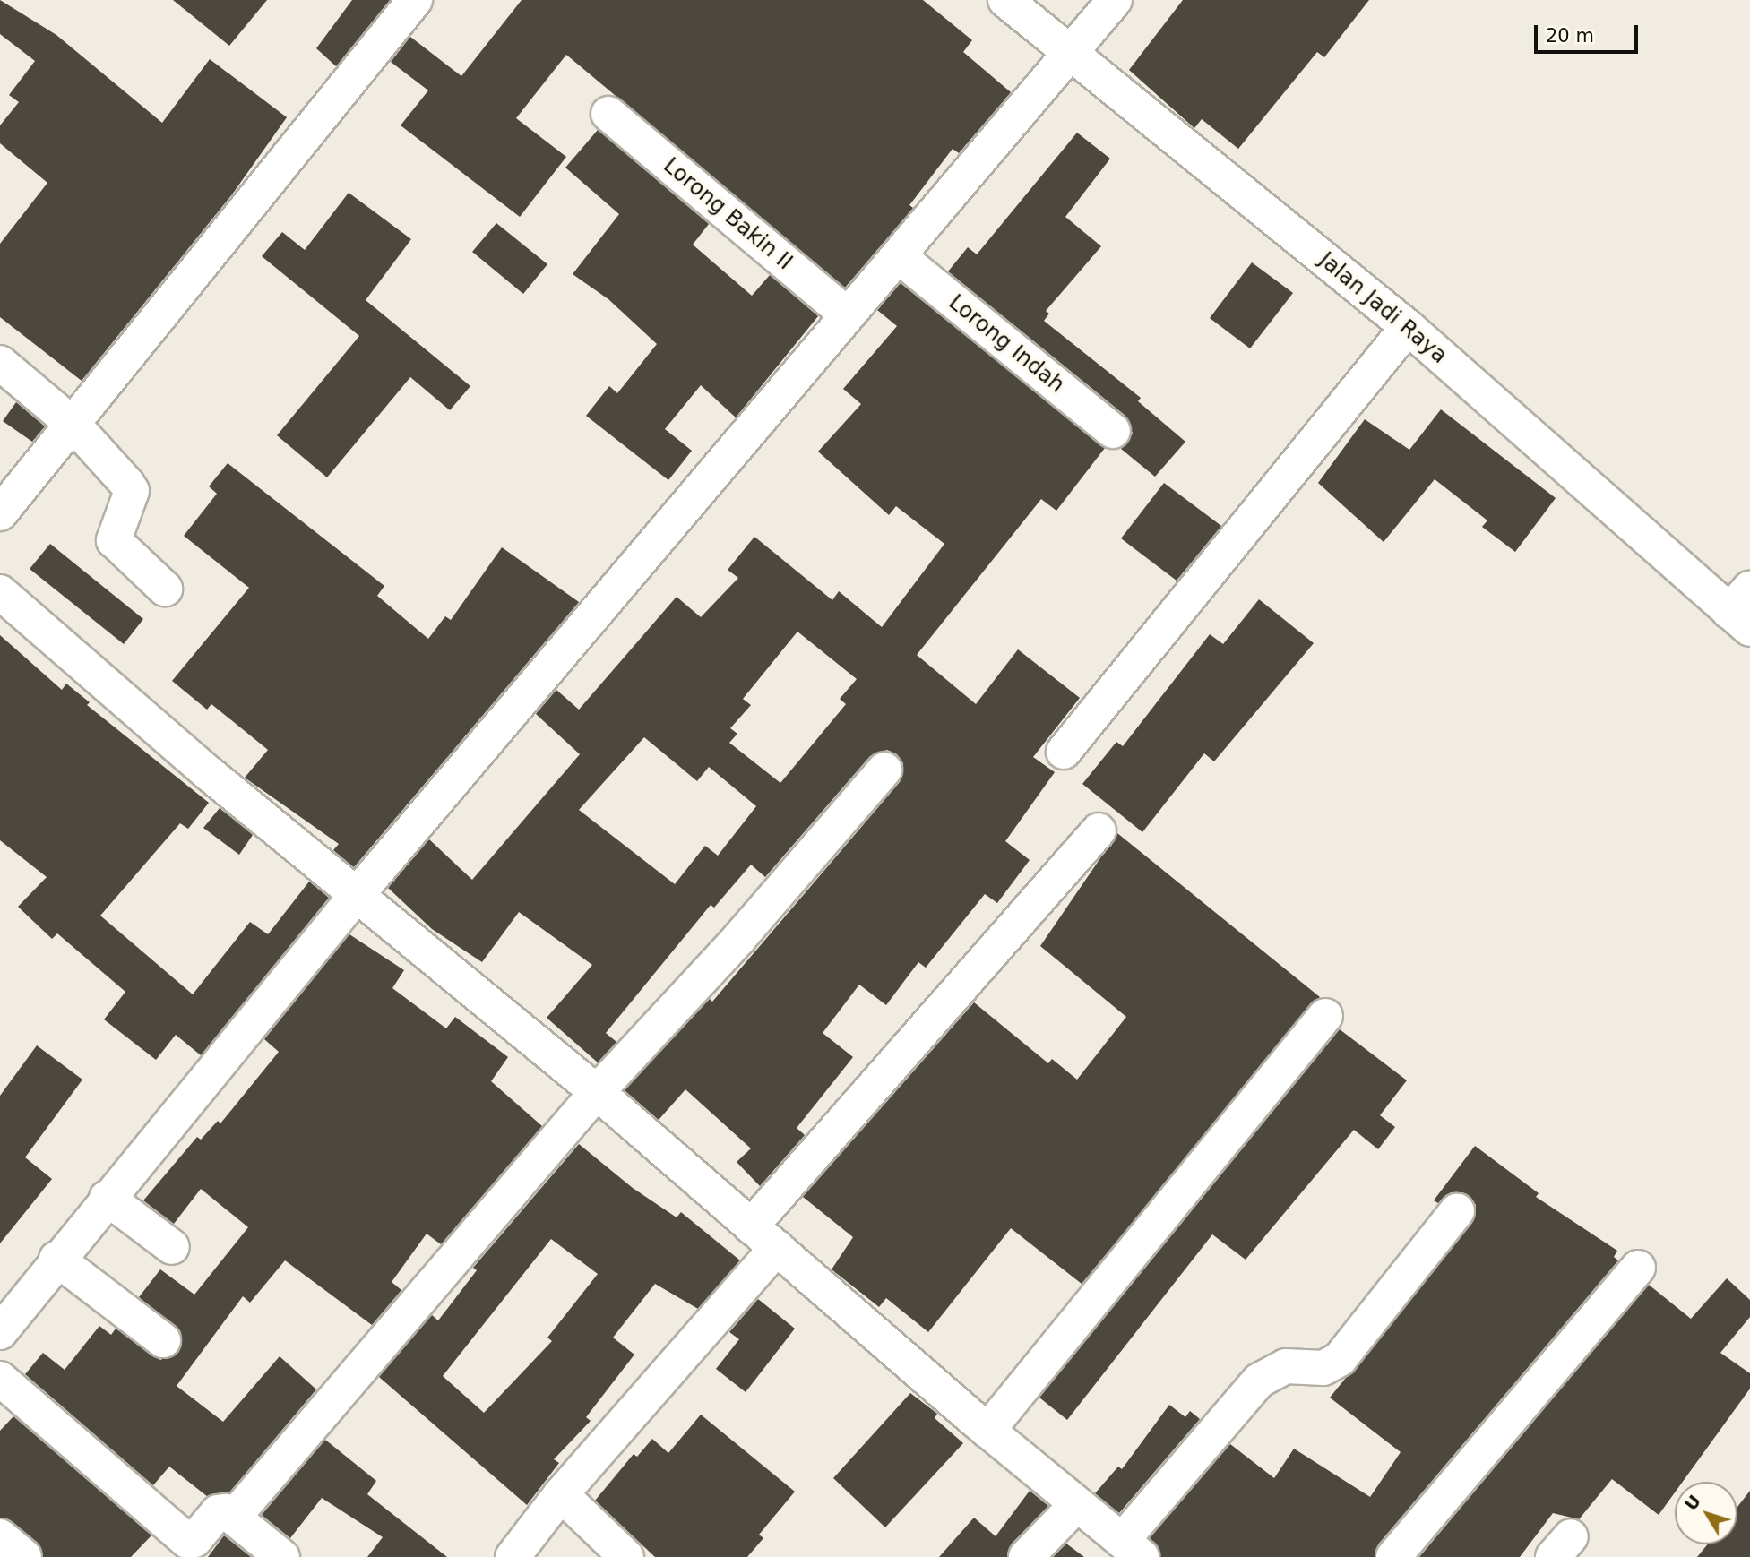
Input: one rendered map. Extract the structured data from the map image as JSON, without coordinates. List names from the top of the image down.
{
  "streets": {
    "street": ["Lorong Bakin II", "Jalan Jadi Raya", "Lorong Indah"]
  },
  "scale_bar": "20 m",
  "north": "top left"
}
